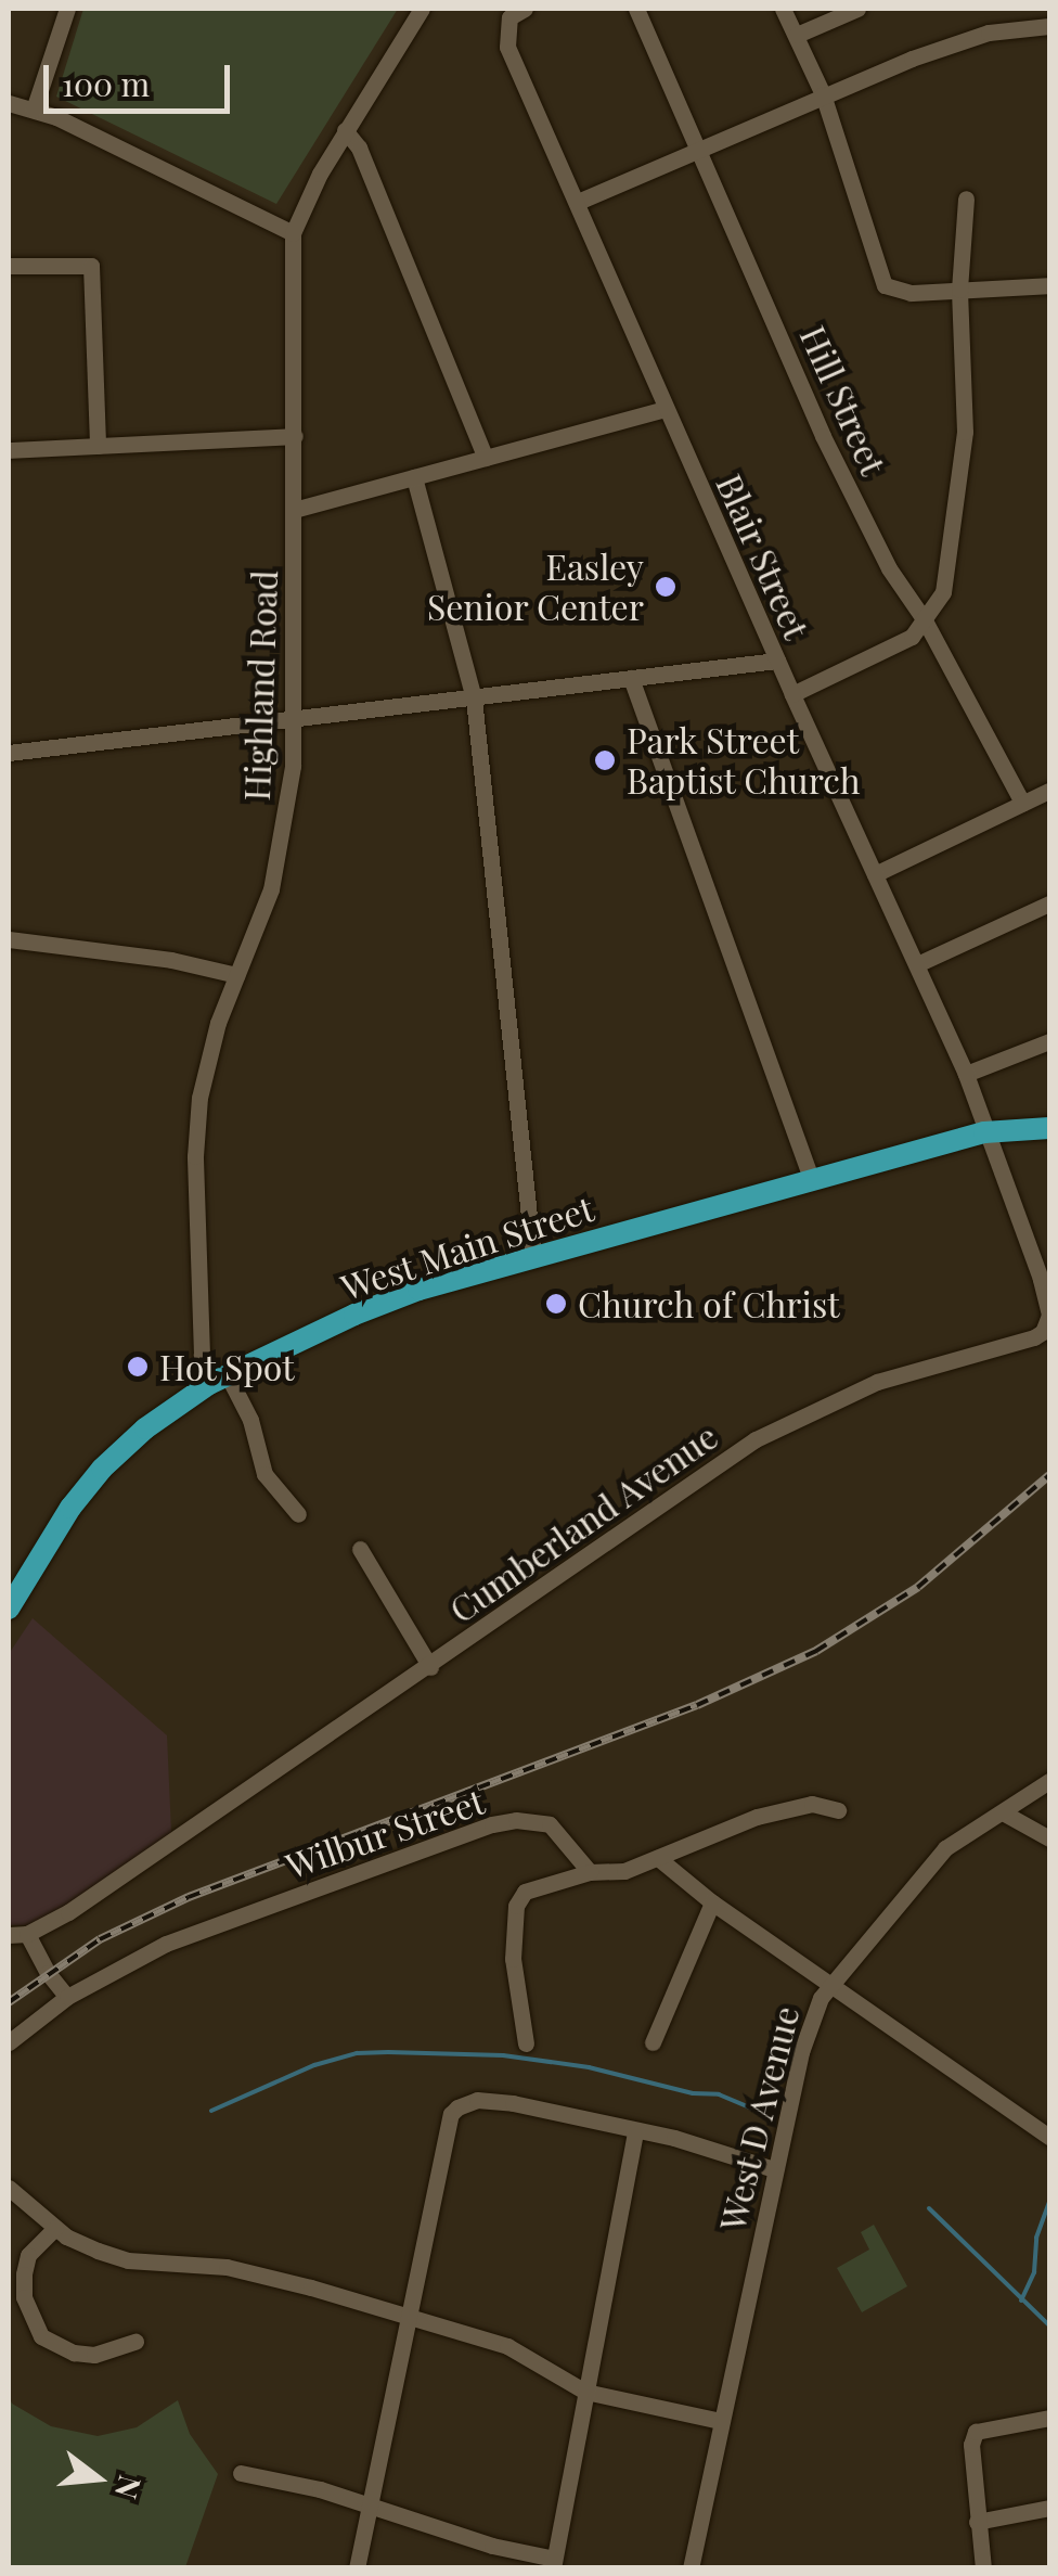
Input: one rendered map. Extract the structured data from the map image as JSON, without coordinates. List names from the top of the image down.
{
  "streets": {
    "main road": ["West Main Street"],
    "street": [
      "Hill Street",
      "Blair Street",
      "Highland Road",
      "Cumberland Avenue",
      "Wilbur Street",
      "West D Avenue"
    ]
  },
  "crossings": [
    ["Blair Street", "West Main Street"],
    ["Blair Street", "Cumberland Avenue"],
    ["Highland Road", "West Main Street"],
    ["West Main Street", "Cumberland Avenue"]
  ],
  "places": [
    "Easley Senior Center",
    "Park Street Baptist Church",
    "Church of Christ",
    "Hot Spot"
  ],
  "scale_bar": "100 m",
  "north": "right"
}
